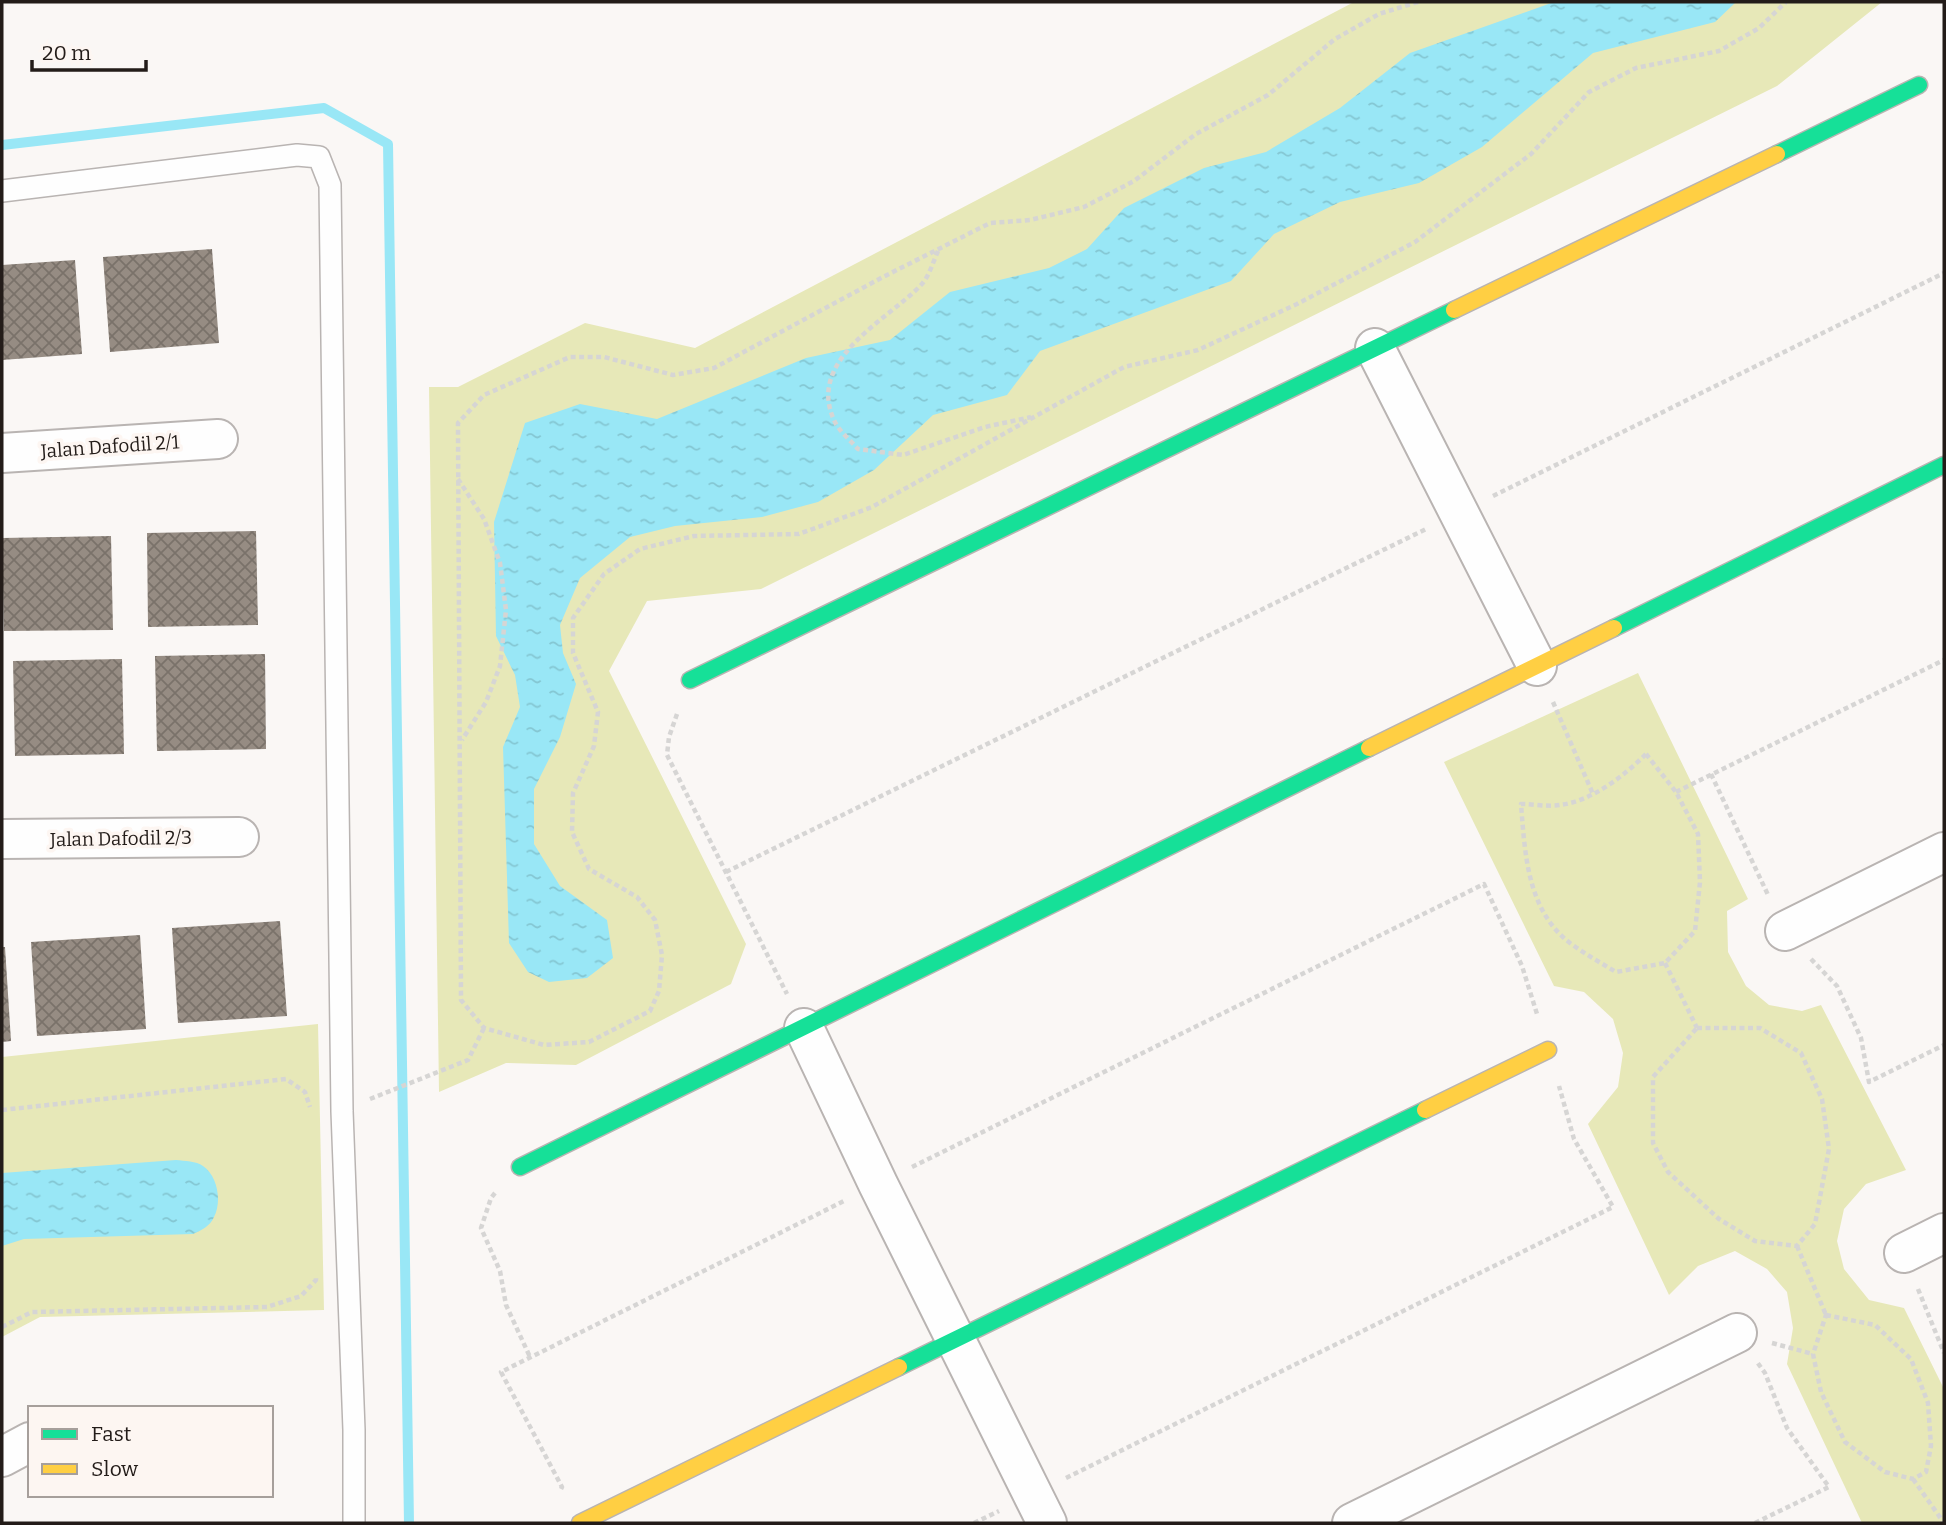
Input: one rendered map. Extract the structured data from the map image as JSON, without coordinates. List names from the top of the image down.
{
  "streets": {
    "street": ["Jalan Dafodil 2/1", "Jalan Dafodil 2/3"]
  },
  "legend": ["Fast", "Slow"],
  "scale_bar": "20 m"
}
